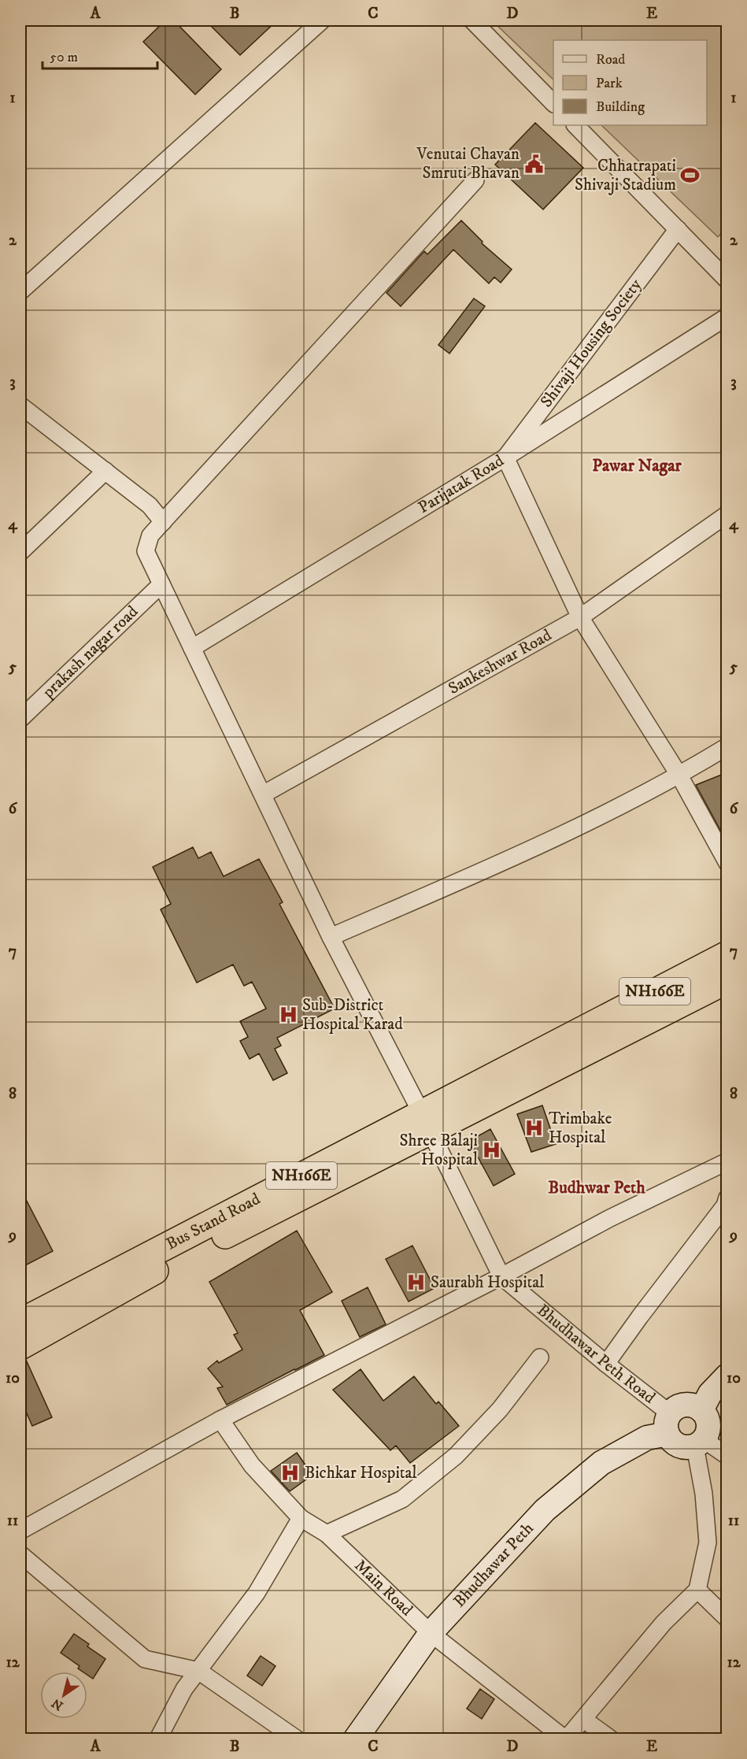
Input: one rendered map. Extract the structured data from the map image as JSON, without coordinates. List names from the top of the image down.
{
  "streets": {
    "highway": ["NH166E", "Bus Stand Road"],
    "street": [
      "Shivaji Housing Society",
      "Parijatak Road",
      "prakash nagar road",
      "Sankeshwar Road",
      "Bhudhawar Peth Road",
      "Bhudhawar Peth",
      "Main Road"
    ]
  },
  "crossings": [
    ["Shivaji Housing Society", "Parijatak Road"],
    ["Parijatak Road", "Bhudhawar Peth Road"],
    ["prakash nagar road", "Bhudhawar Peth Road"],
    ["Sankeshwar Road", "Bhudhawar Peth Road"],
    ["NH166E", "Bus Stand Road"],
    ["NH166E", "Bhudhawar Peth Road"],
    ["Bus Stand Road", "Bhudhawar Peth Road"],
    ["Bhudhawar Peth Road", "Bhudhawar Peth"],
    ["Bhudhawar Peth", "Main Road"]
  ],
  "districts": ["Pawar Nagar", "Budhwar Peth"],
  "places": {
    "public building": ["Venutai Chavan Smruti Bhavan"],
    "sports": ["Chhatrapati Shivaji Stadium"],
    "hospital": [
      "Sub-District Hospital Karad",
      "Trimbake Hospital",
      "Shree Balaji Hospital",
      "Saurabh Hospital",
      "Bichkar Hospital"
    ]
  },
  "legend": ["Road", "Park", "Building"],
  "scale_bar": "50 m",
  "north": "bottom left",
  "grid": {
    "columns": [
      "A",
      "B",
      "C",
      "D",
      "E"
    ],
    "rows": [
      "1",
      "2",
      "3",
      "4",
      "5",
      "6",
      "7",
      "8",
      "9",
      "10",
      "11",
      "12"
    ]
  }
}
